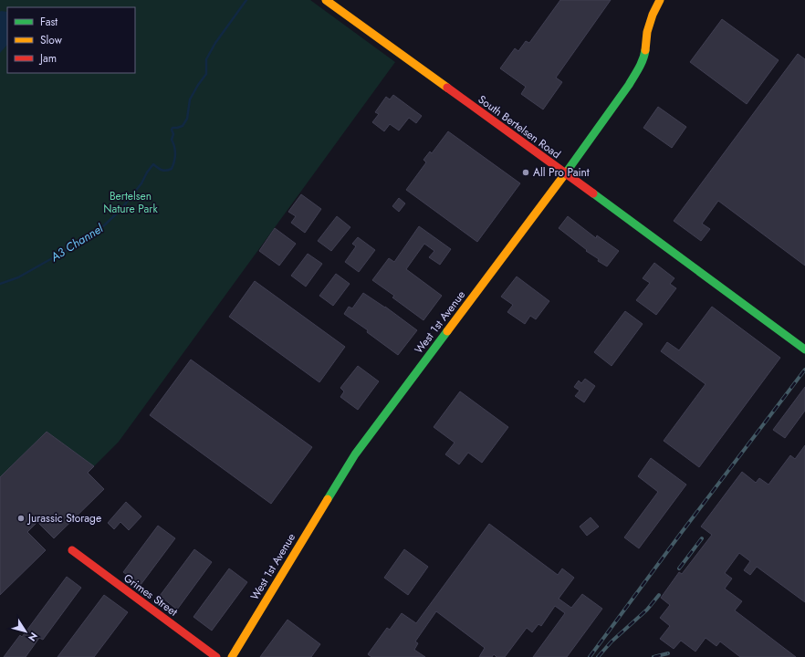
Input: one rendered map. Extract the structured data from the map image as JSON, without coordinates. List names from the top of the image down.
{
  "streets": {
    "street": ["South Bertelsen Road", "West 1st Avenue", "Grimes Street"]
  },
  "crossings": [
    ["South Bertelsen Road", "West 1st Avenue"]
  ],
  "water": ["A3 Channel"],
  "parks": ["Bertelsen Nature Park"],
  "places": ["All Pro Paint", "Jurassic Storage"],
  "legend": ["Fast", "Slow", "Jam"],
  "north": "bottom right"
}
